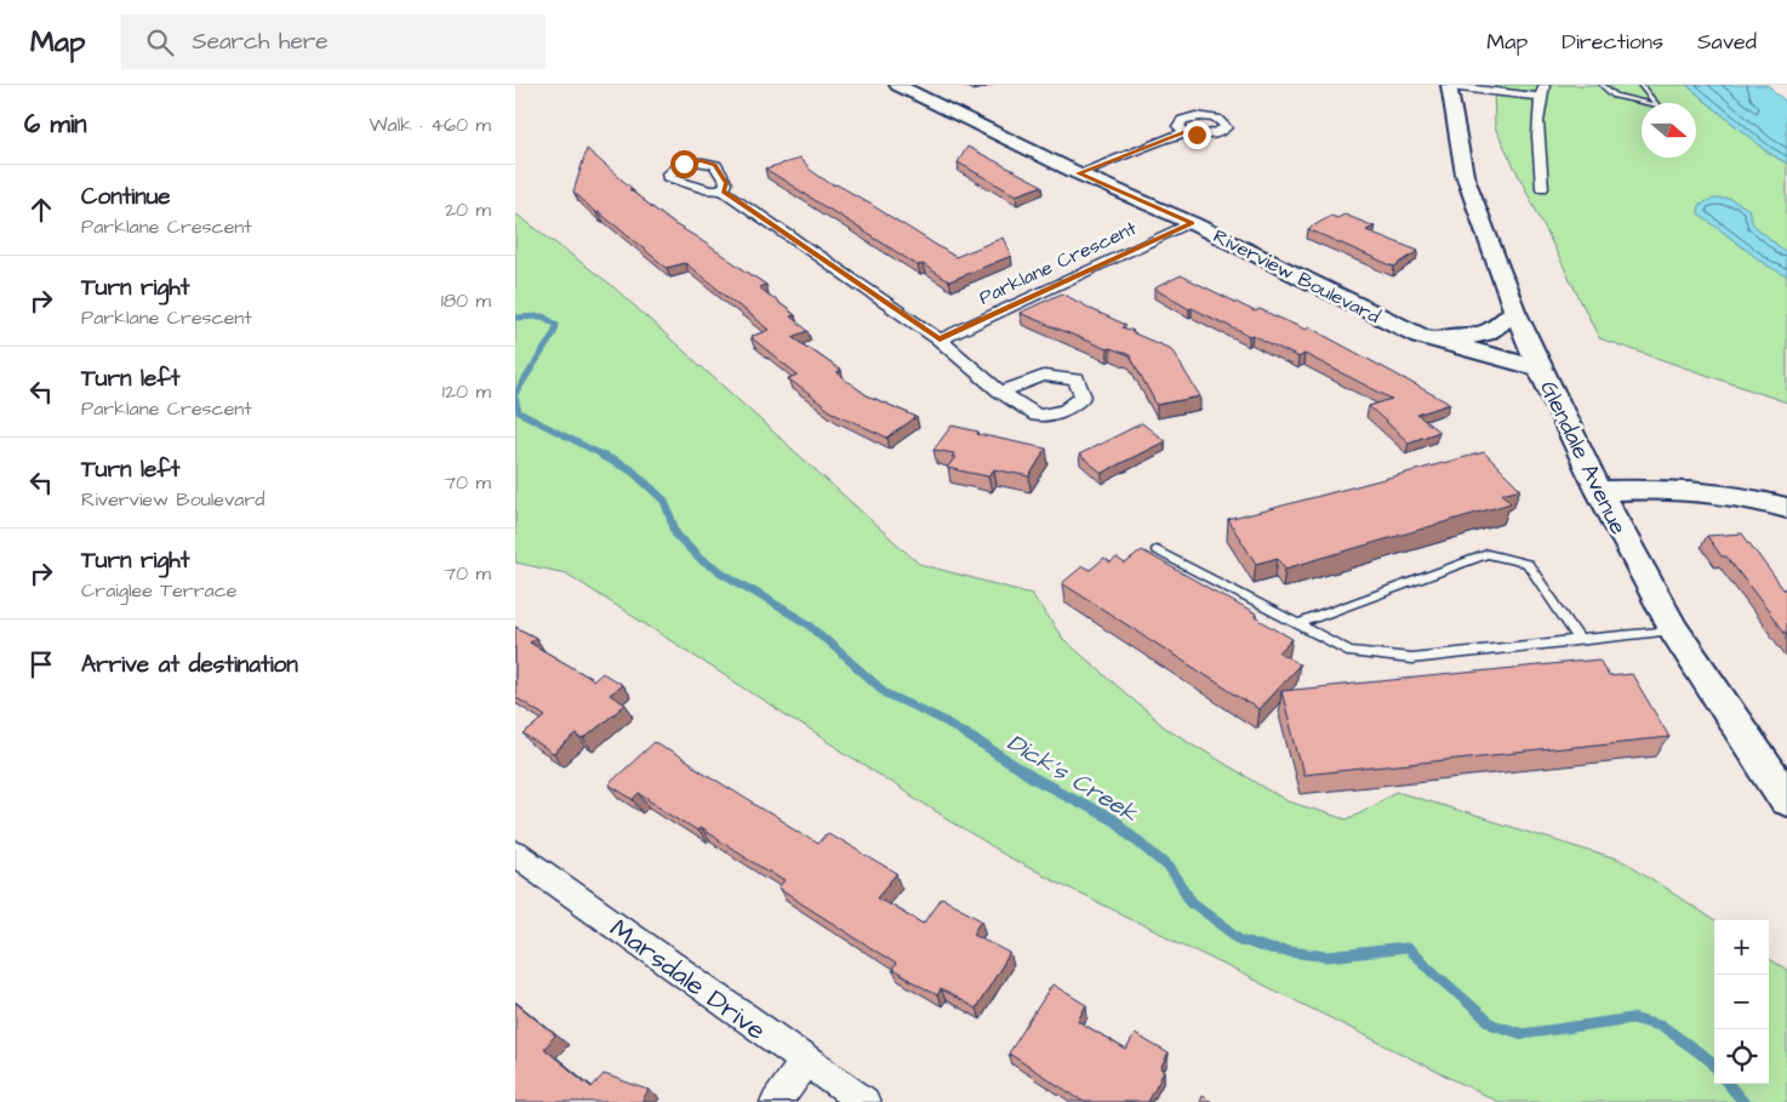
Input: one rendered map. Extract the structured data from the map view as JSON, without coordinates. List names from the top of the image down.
{
  "streets": {
    "main road": ["Riverview Boulevard", "Glendale Avenue"],
    "street": ["Parklane Crescent", "Marsdale Drive"]
  },
  "crossings": [
    ["Parklane Crescent", "Riverview Boulevard"],
    ["Riverview Boulevard", "Glendale Avenue"]
  ],
  "water": ["Dick's Creek"],
  "north": "right",
  "page": {
    "header": "Map",
    "search": "Search here",
    "nav": ["Map", "Directions", "Saved"],
    "heading": ["6 min", "Walk · 460 m"],
    "list": [
      ["Continue", "Parklane Crescent", "20 m"],
      ["Turn right", "Parklane Crescent", "180 m"],
      ["Turn left", "Parklane Crescent", "120 m"],
      ["Turn left", "Riverview Boulevard", "70 m"],
      ["Turn right", "Craiglee Terrace", "70 m"],
      "Arrive at destination"
    ],
    "map_buttons": ["+", "−"]
  }
}
